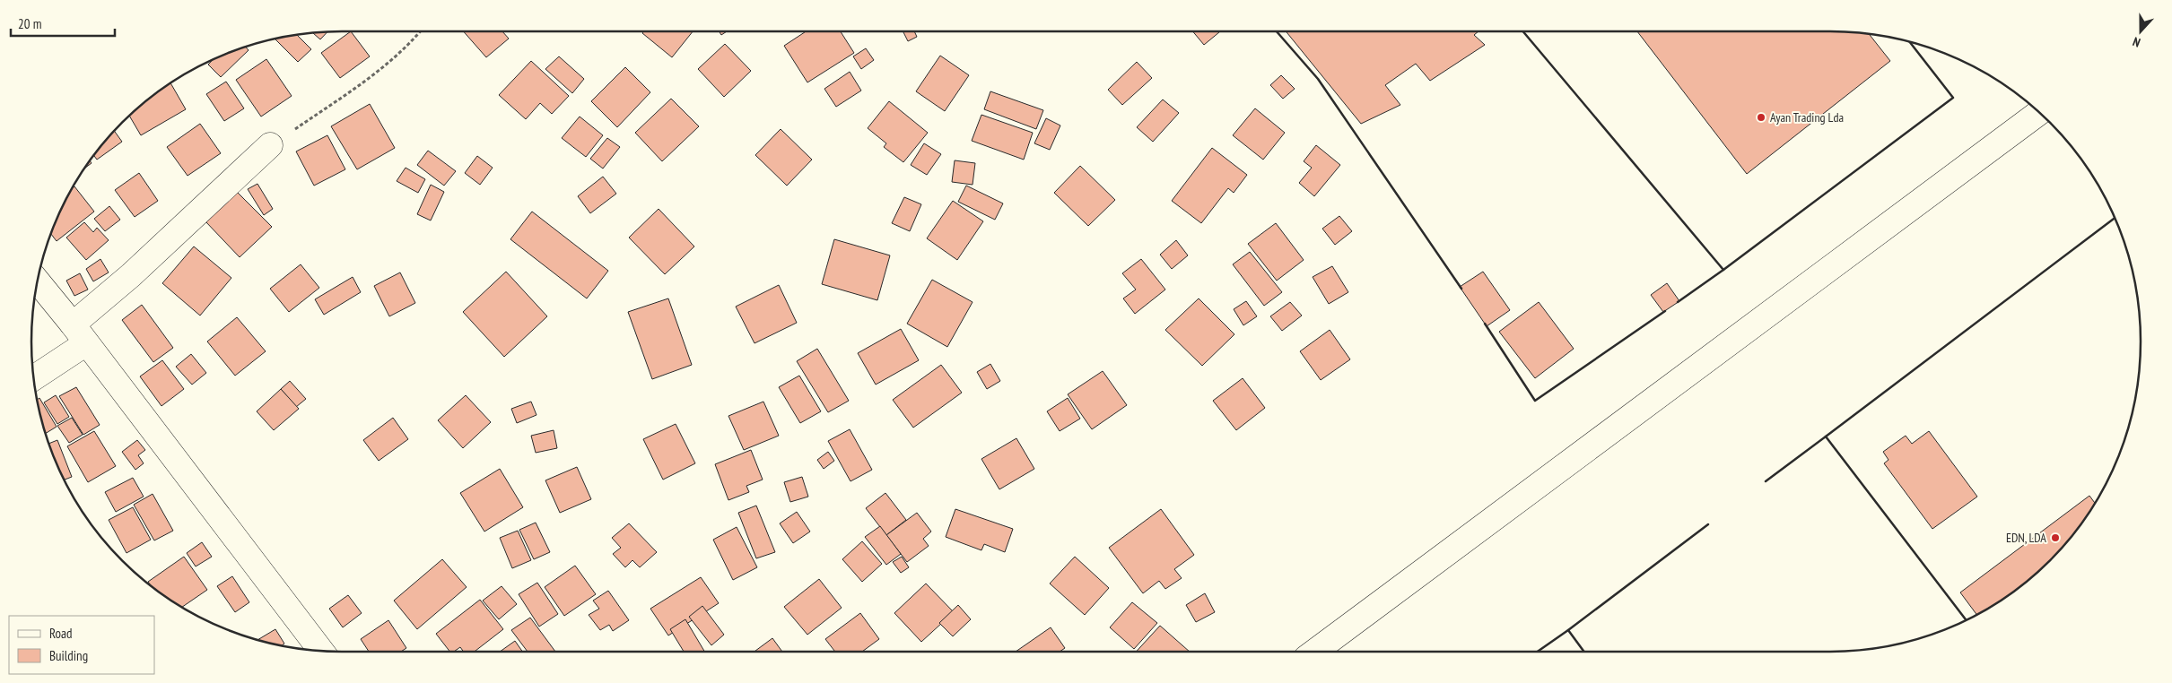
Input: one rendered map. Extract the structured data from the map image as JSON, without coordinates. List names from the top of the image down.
{
  "places": ["Ayan Trading Lda", "EDN, LDA"],
  "legend": ["Road", "Building"],
  "scale_bar": "20 m",
  "north": "bottom"
}
